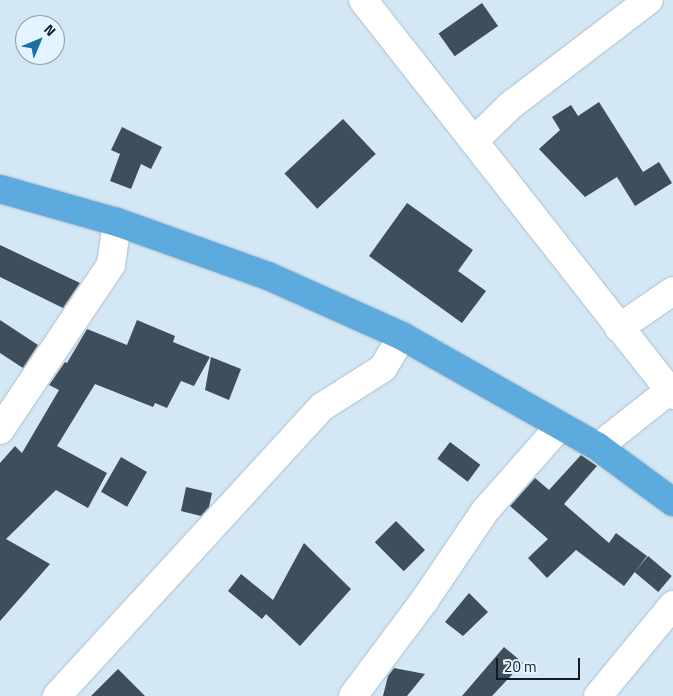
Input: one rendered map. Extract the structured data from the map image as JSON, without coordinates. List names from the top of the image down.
{
  "scale_bar": "20 m",
  "north": "top right"
}
